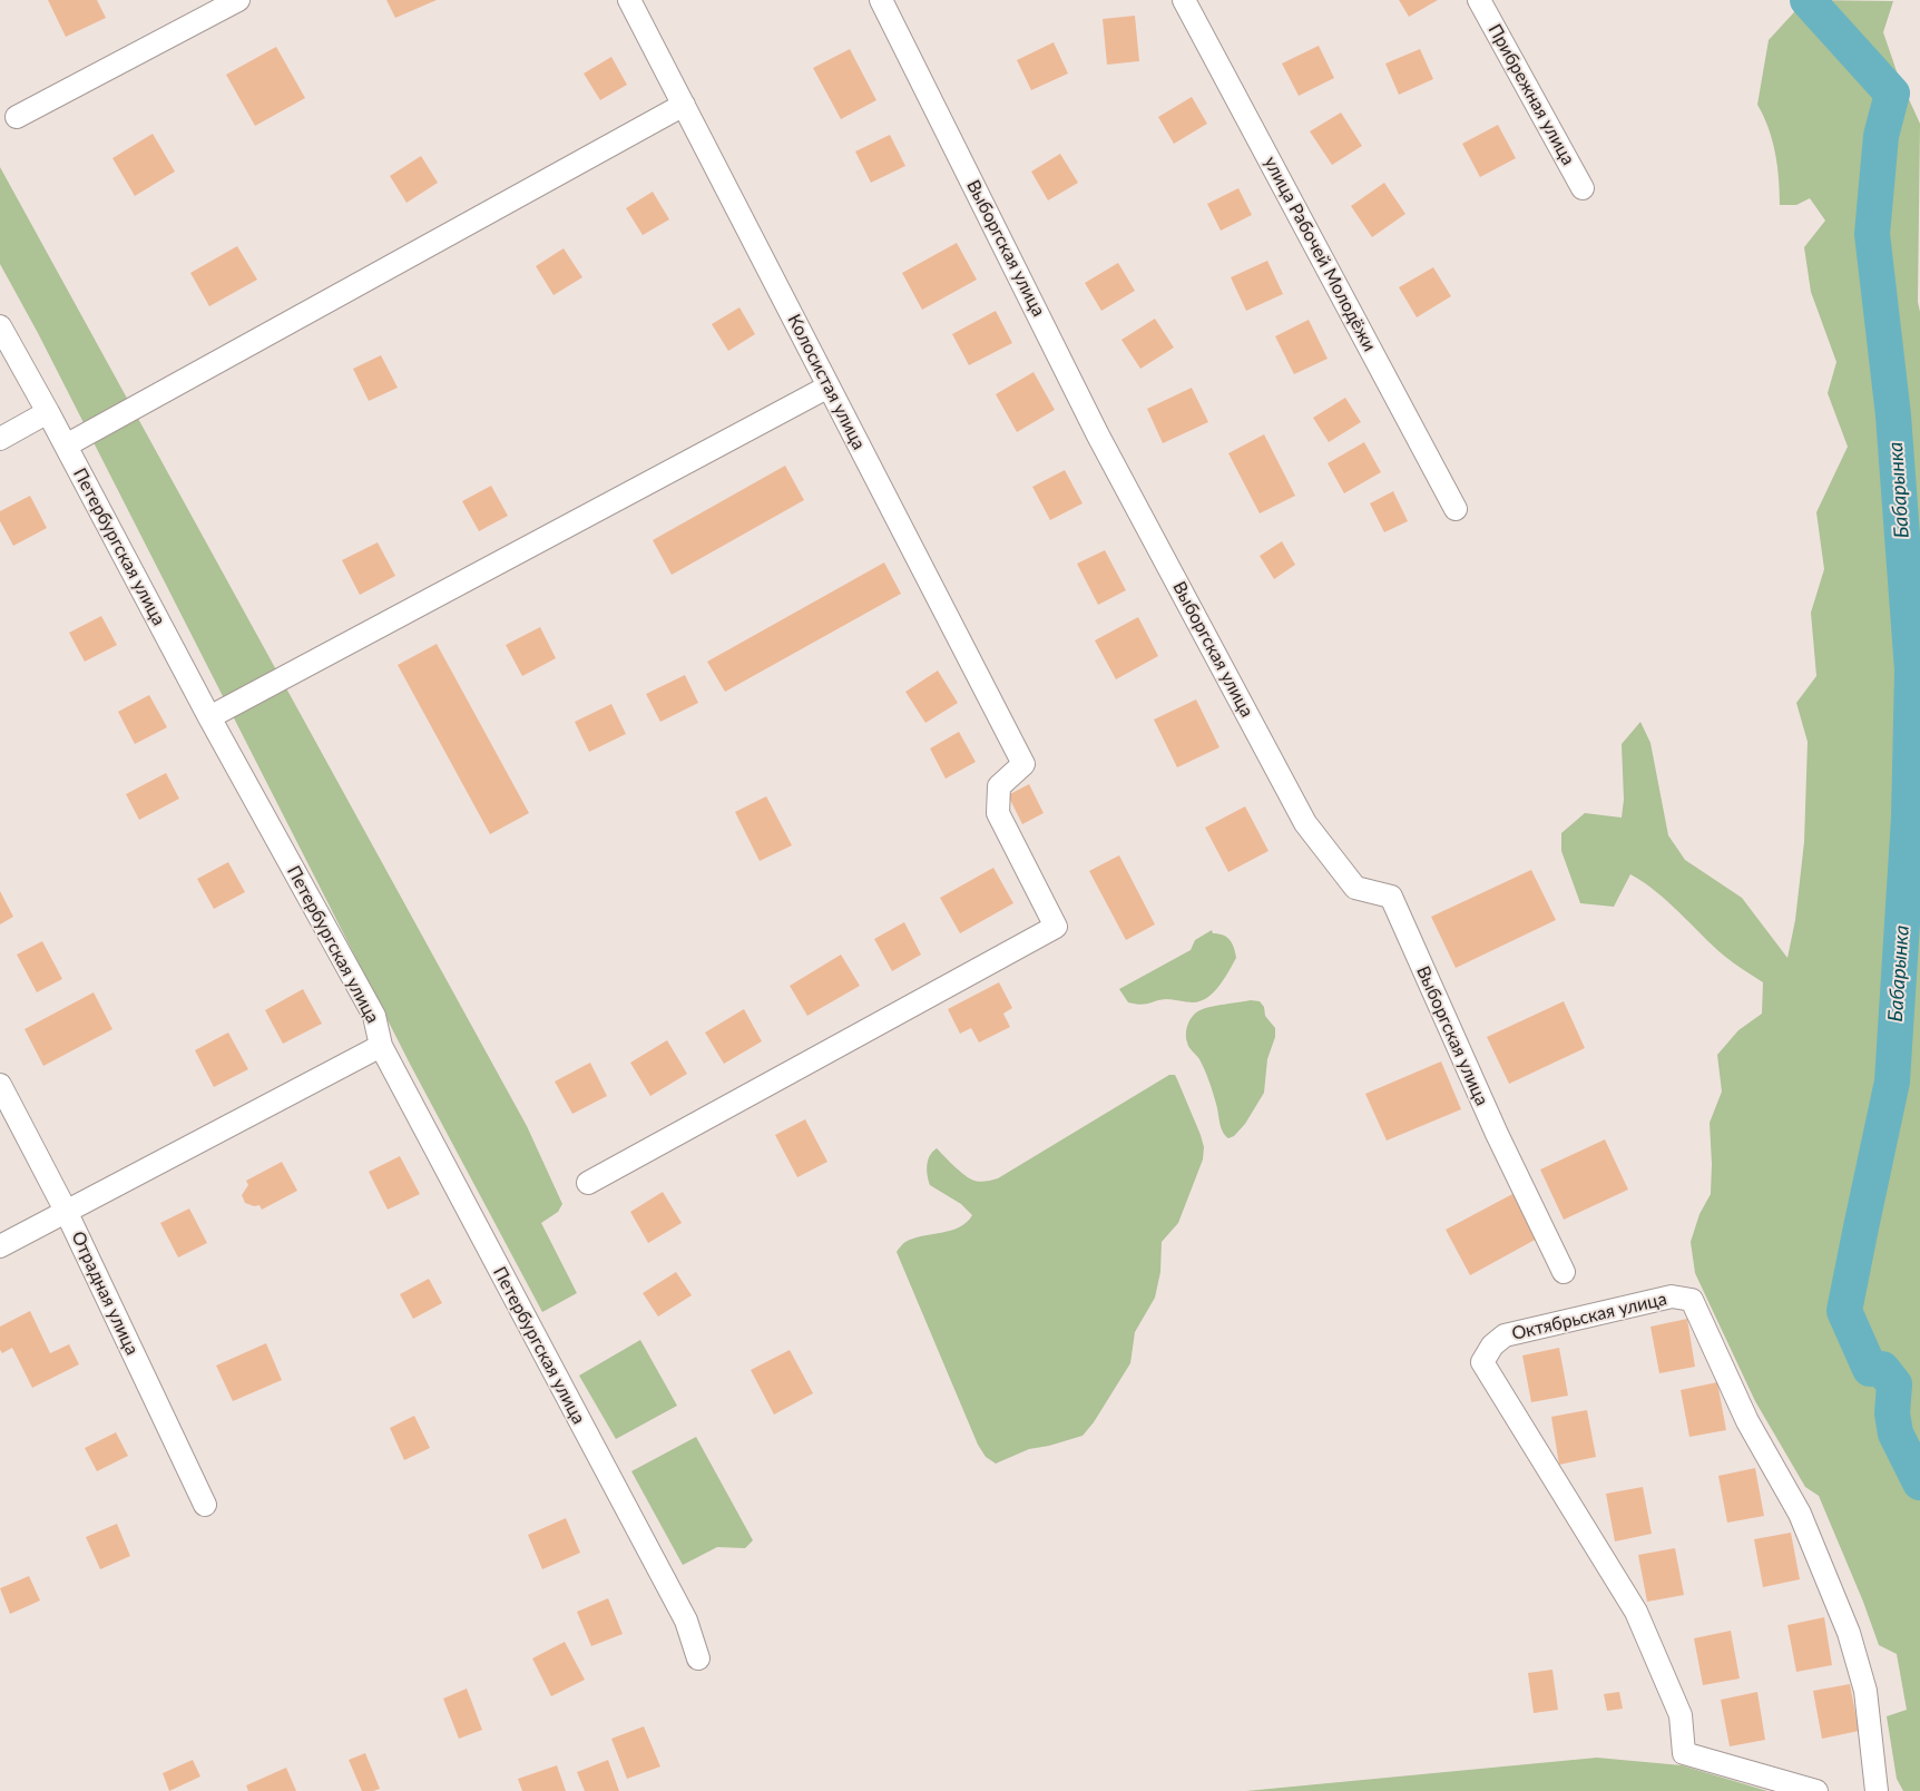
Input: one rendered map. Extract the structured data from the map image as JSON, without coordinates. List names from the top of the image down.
{
  "streets": {
    "street": [
      "Прибрежная улица",
      "Выборгская улица",
      "улица Рабочей Молодёжи",
      "Колосистая улица",
      "Петербургская улица",
      "Отрадная улица",
      "Октябрьская улица"
    ]
  },
  "water": ["Бабарынка"]
}
